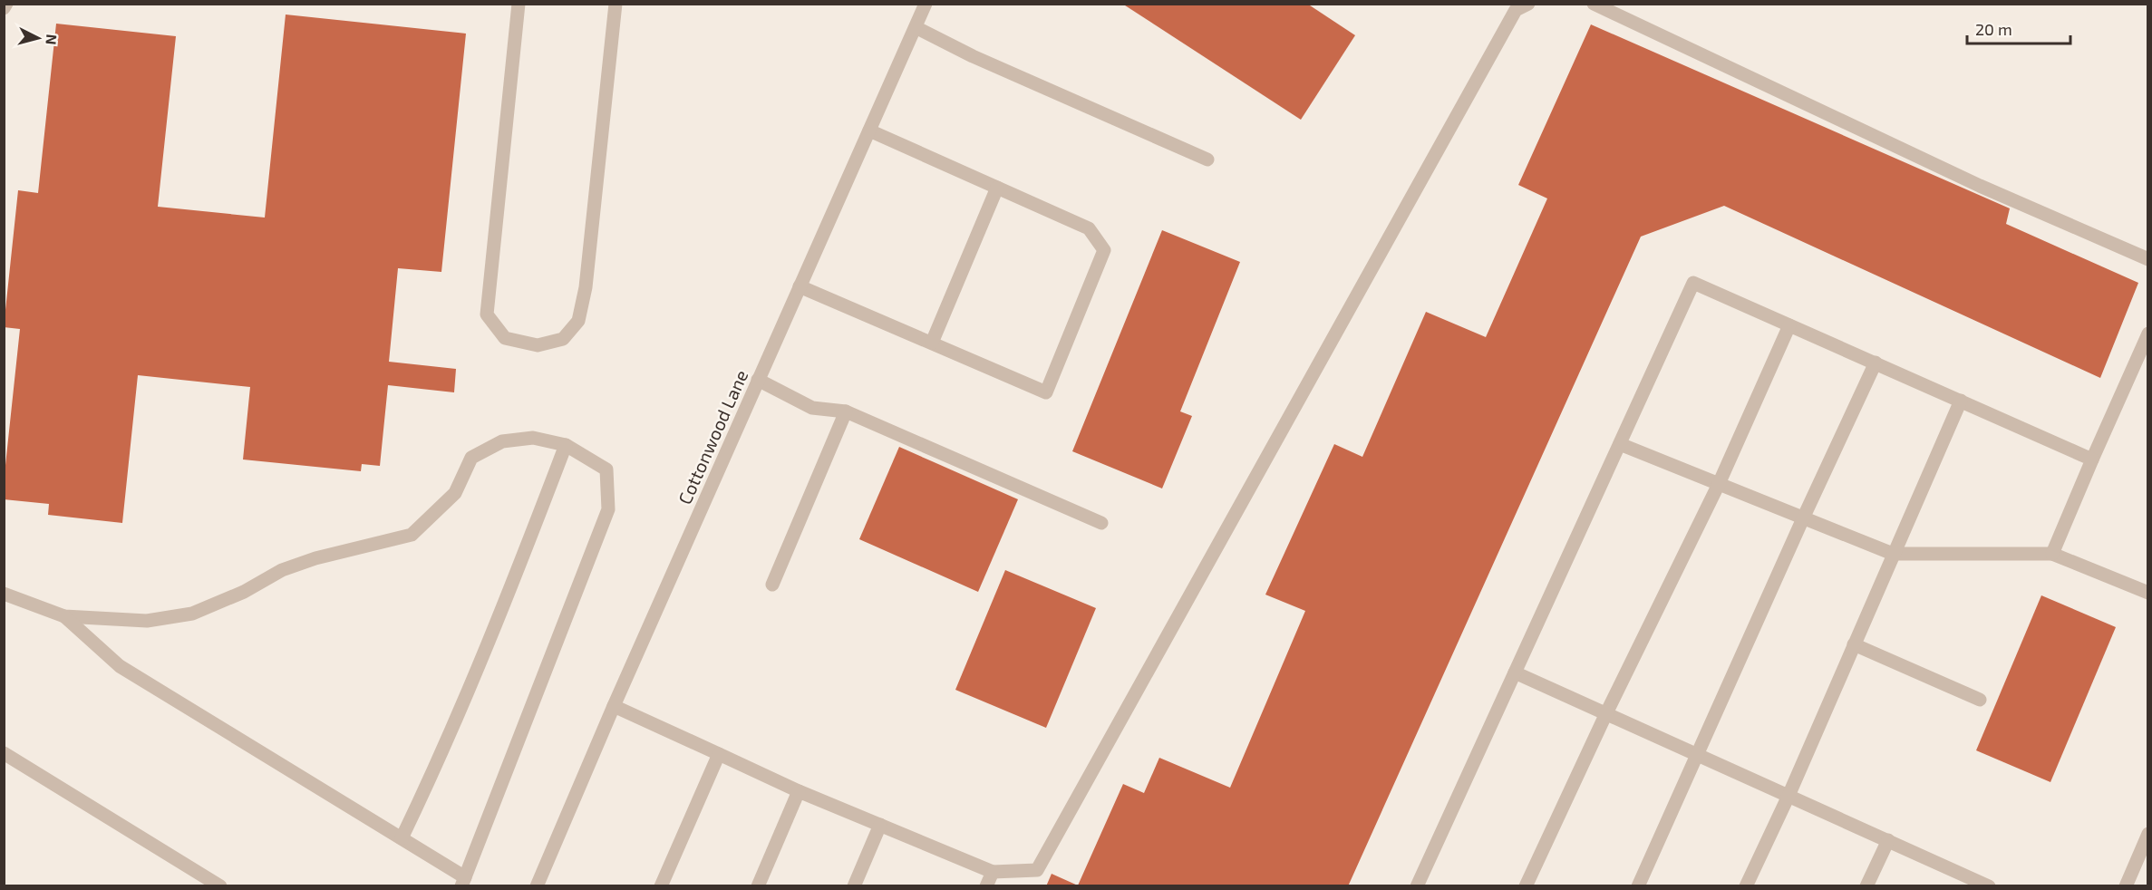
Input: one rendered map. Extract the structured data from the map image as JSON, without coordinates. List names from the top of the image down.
{
  "streets": {
    "street": ["Cottonwood Lane"]
  },
  "scale_bar": "20 m",
  "north": "right"
}
